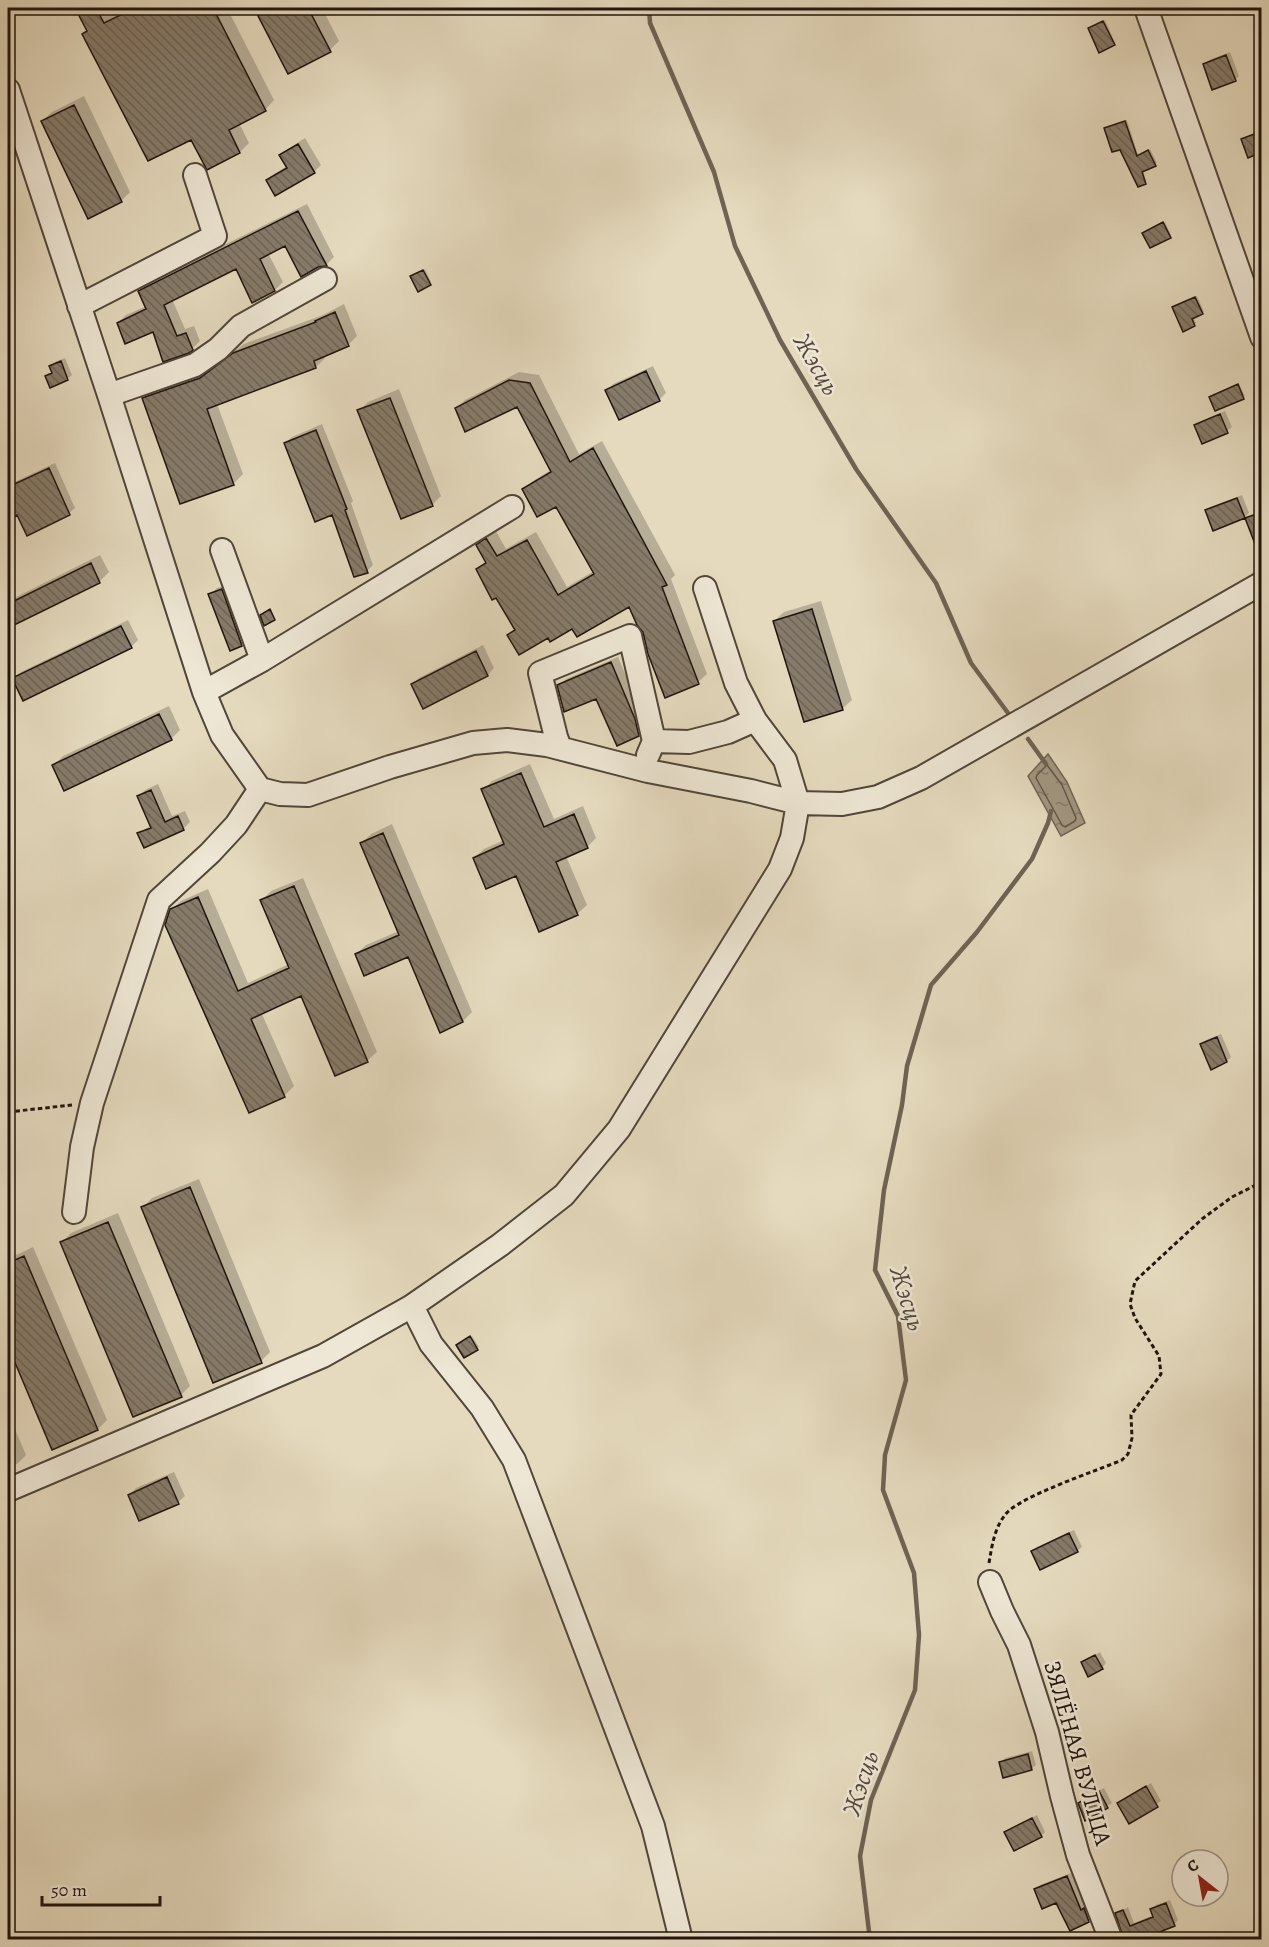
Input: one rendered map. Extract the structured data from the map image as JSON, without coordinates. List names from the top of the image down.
{
  "streets": {
    "street": ["ЗЯЛЁНАЯ ВУЛІЦА"]
  },
  "water": ["Жэсць"],
  "scale_bar": "50 m",
  "north": "top left"
}
